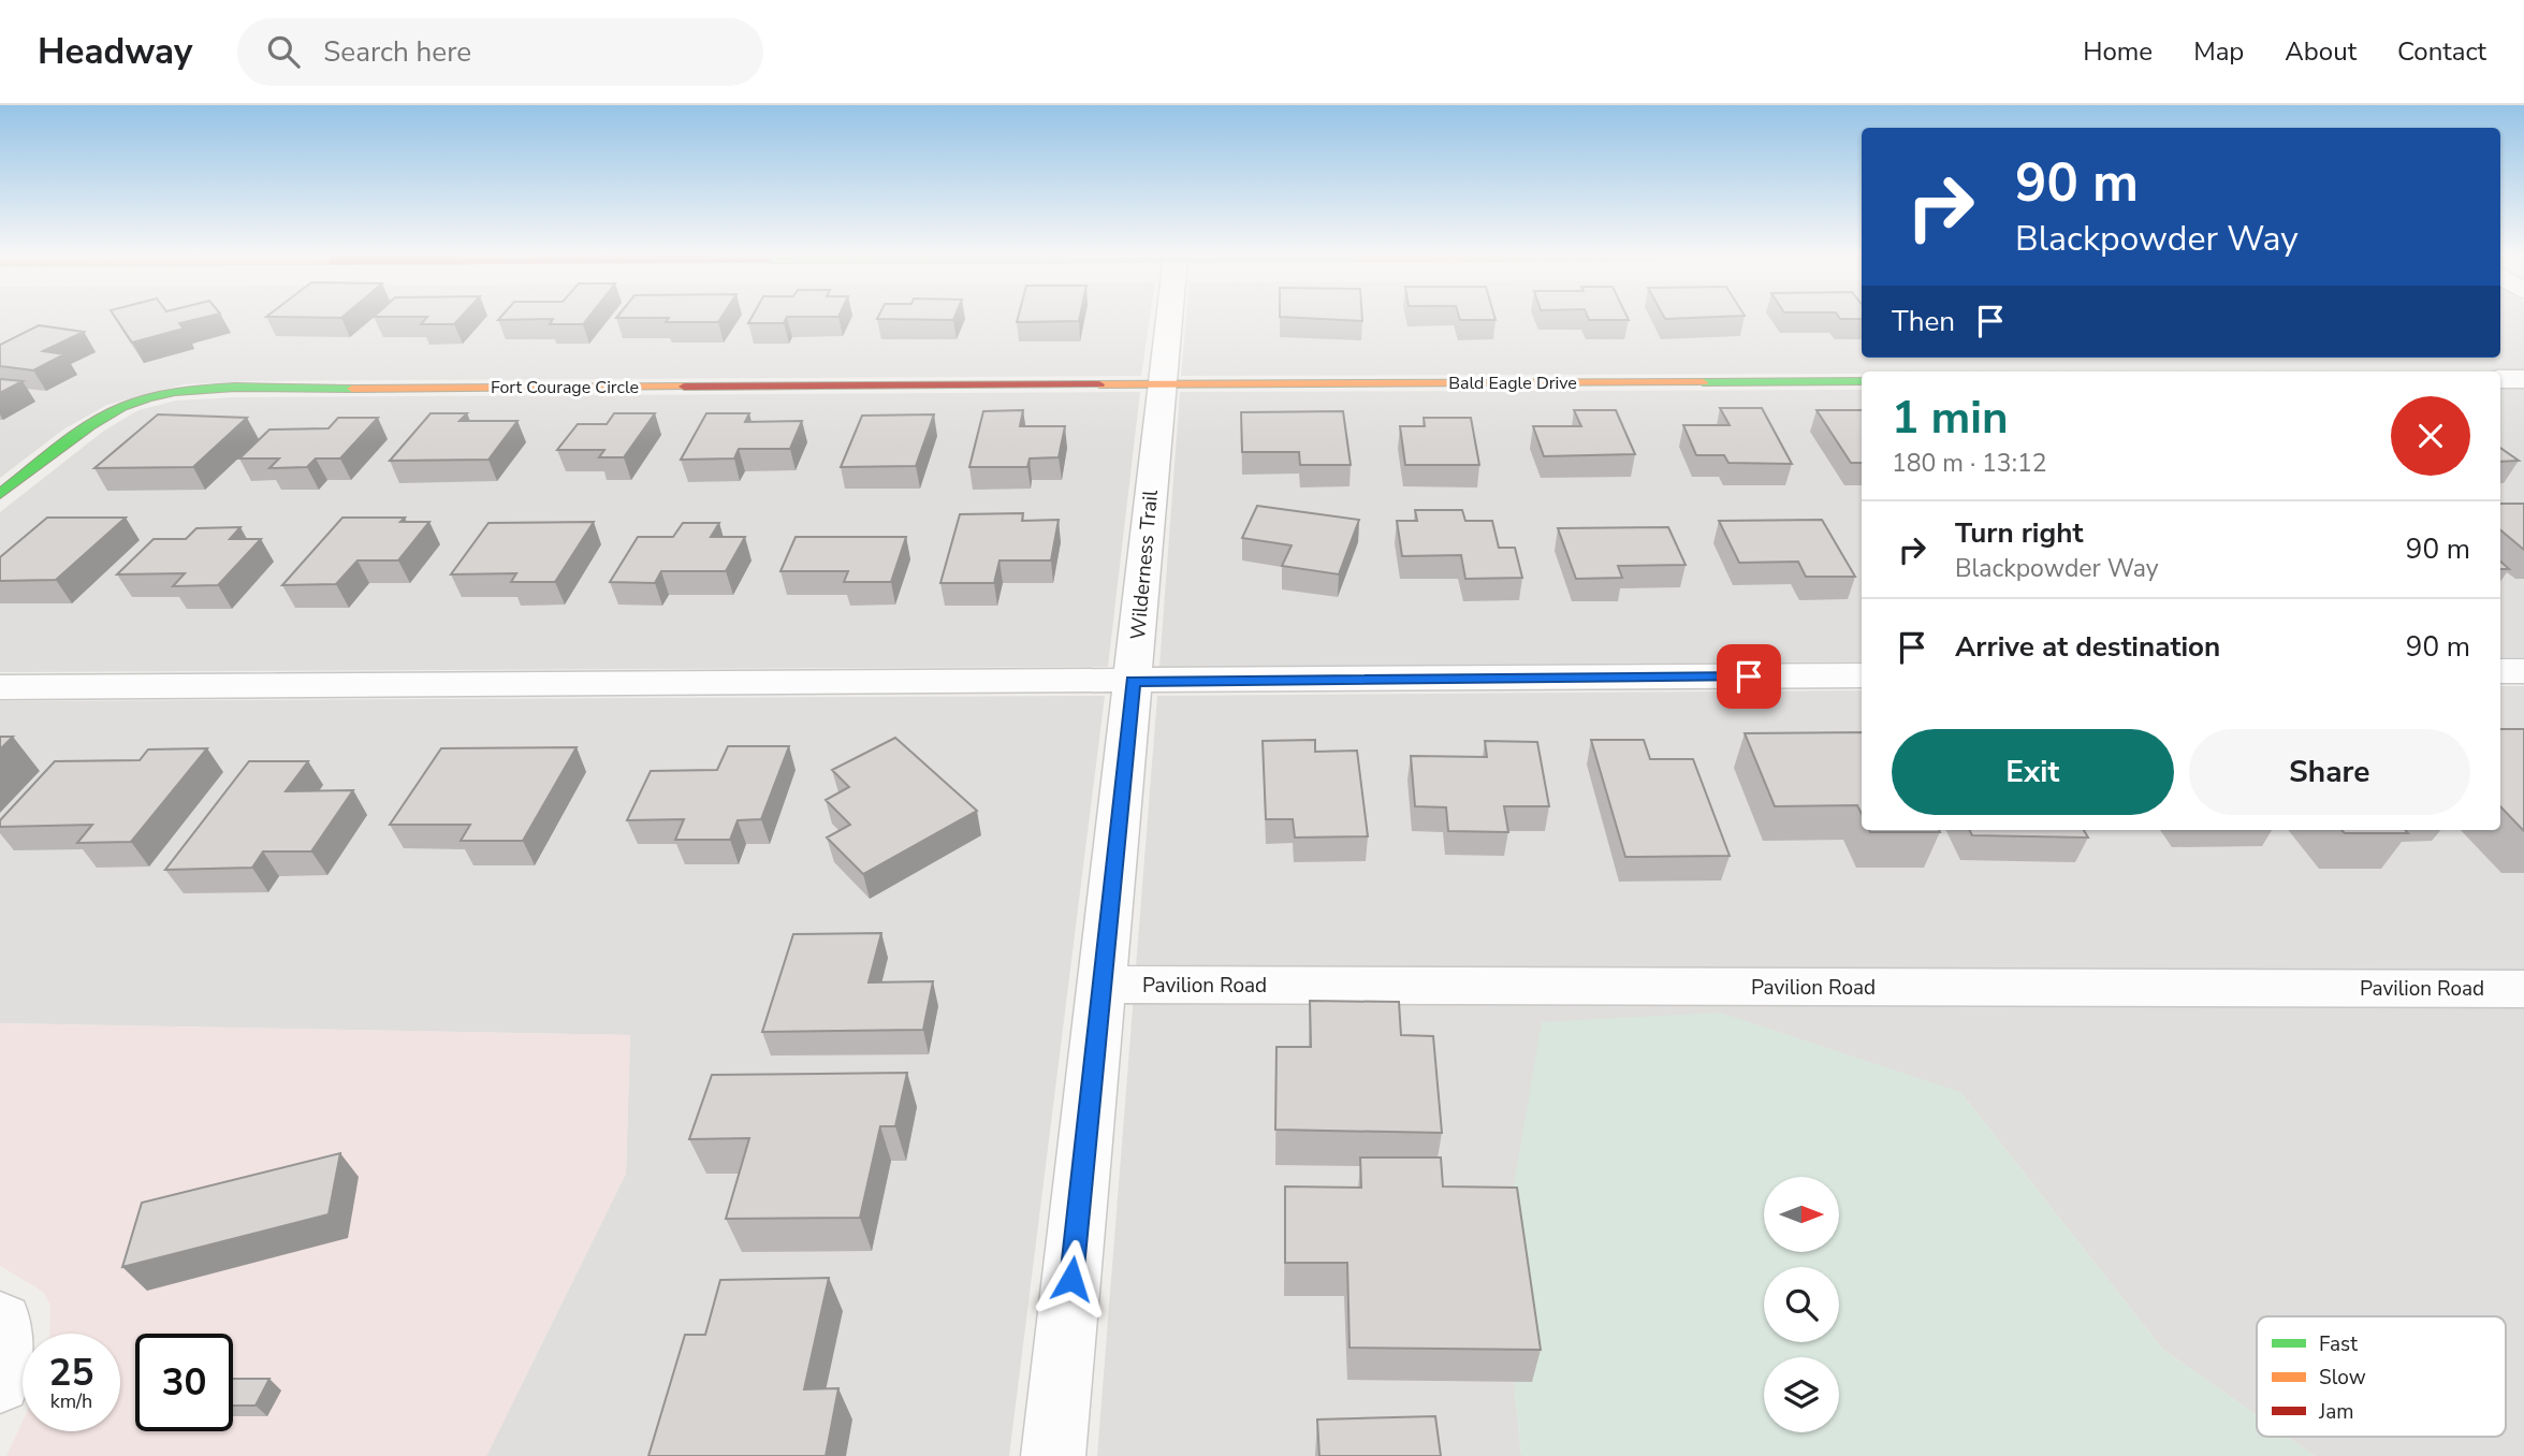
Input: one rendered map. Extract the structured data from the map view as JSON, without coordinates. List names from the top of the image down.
{
  "streets": {
    "main road": ["Bald Eagle Drive", "Fort Courage Circle"],
    "street": ["Wilderness Trail", "Pavilion Road"]
  },
  "crossings": [
    ["Bald Eagle Drive", "Fort Courage Circle"],
    ["Bald Eagle Drive", "Wilderness Trail"],
    ["Fort Courage Circle", "Wilderness Trail"],
    ["Wilderness Trail", "Pavilion Road"]
  ],
  "legend": ["Fast", "Slow", "Jam"],
  "north": "right",
  "page": {
    "header": "Headway",
    "search": "Search here",
    "nav": [
      "Home",
      "Map",
      "About",
      "Contact"
    ],
    "turn": ["90 m", "Blackpowder Way"],
    "then": "Then",
    "heading": ["1 min", "180 m · 13:12"],
    "list": [
      {
        "name": "Turn right",
        "note": "Blackpowder Way",
        "value": "90 m"
      },
      {
        "name": "Arrive at destination",
        "value": "90 m"
      }
    ],
    "buttons": ["Exit", "Share"],
    "speed": "25 km/h",
    "limit": "30"
  }
}
